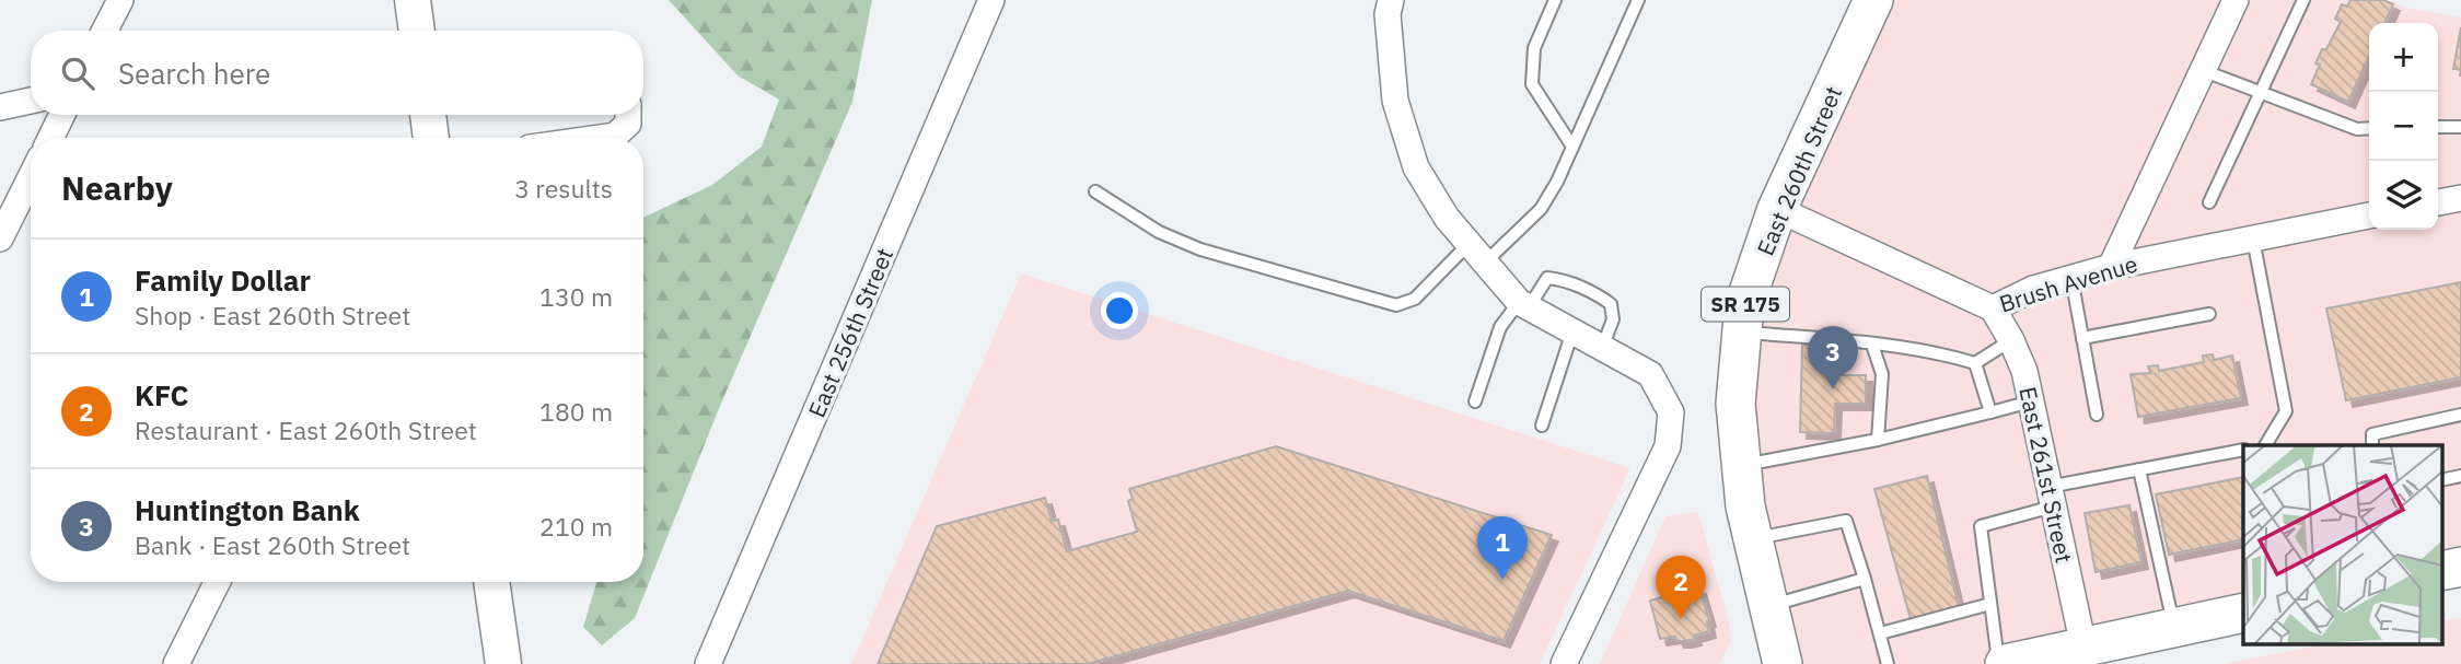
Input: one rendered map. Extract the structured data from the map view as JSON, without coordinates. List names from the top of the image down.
{
  "streets": {
    "main road": ["East 260th Street", "SR 175"],
    "street": ["Brush Avenue", "East 256th Street", "East 261st Street"]
  },
  "crossings": [
    ["East 260th Street", "Brush Avenue"],
    ["Brush Avenue", "East 261st Street"]
  ],
  "page": {
    "map_buttons": ["+", "−"],
    "search": "Search here",
    "heading": ["Nearby", "3 results"],
    "list": [
      {
        "mark": "1",
        "name": "Family Dollar",
        "note": "Shop · East 260th Street",
        "value": "130 m"
      },
      {
        "mark": "2",
        "name": "KFC",
        "note": "Restaurant · East 260th Street",
        "value": "180 m"
      },
      {
        "mark": "3",
        "name": "Huntington Bank",
        "note": "Bank · East 260th Street",
        "value": "210 m"
      }
    ],
    "pins": ["3", "1", "2"]
  }
}
